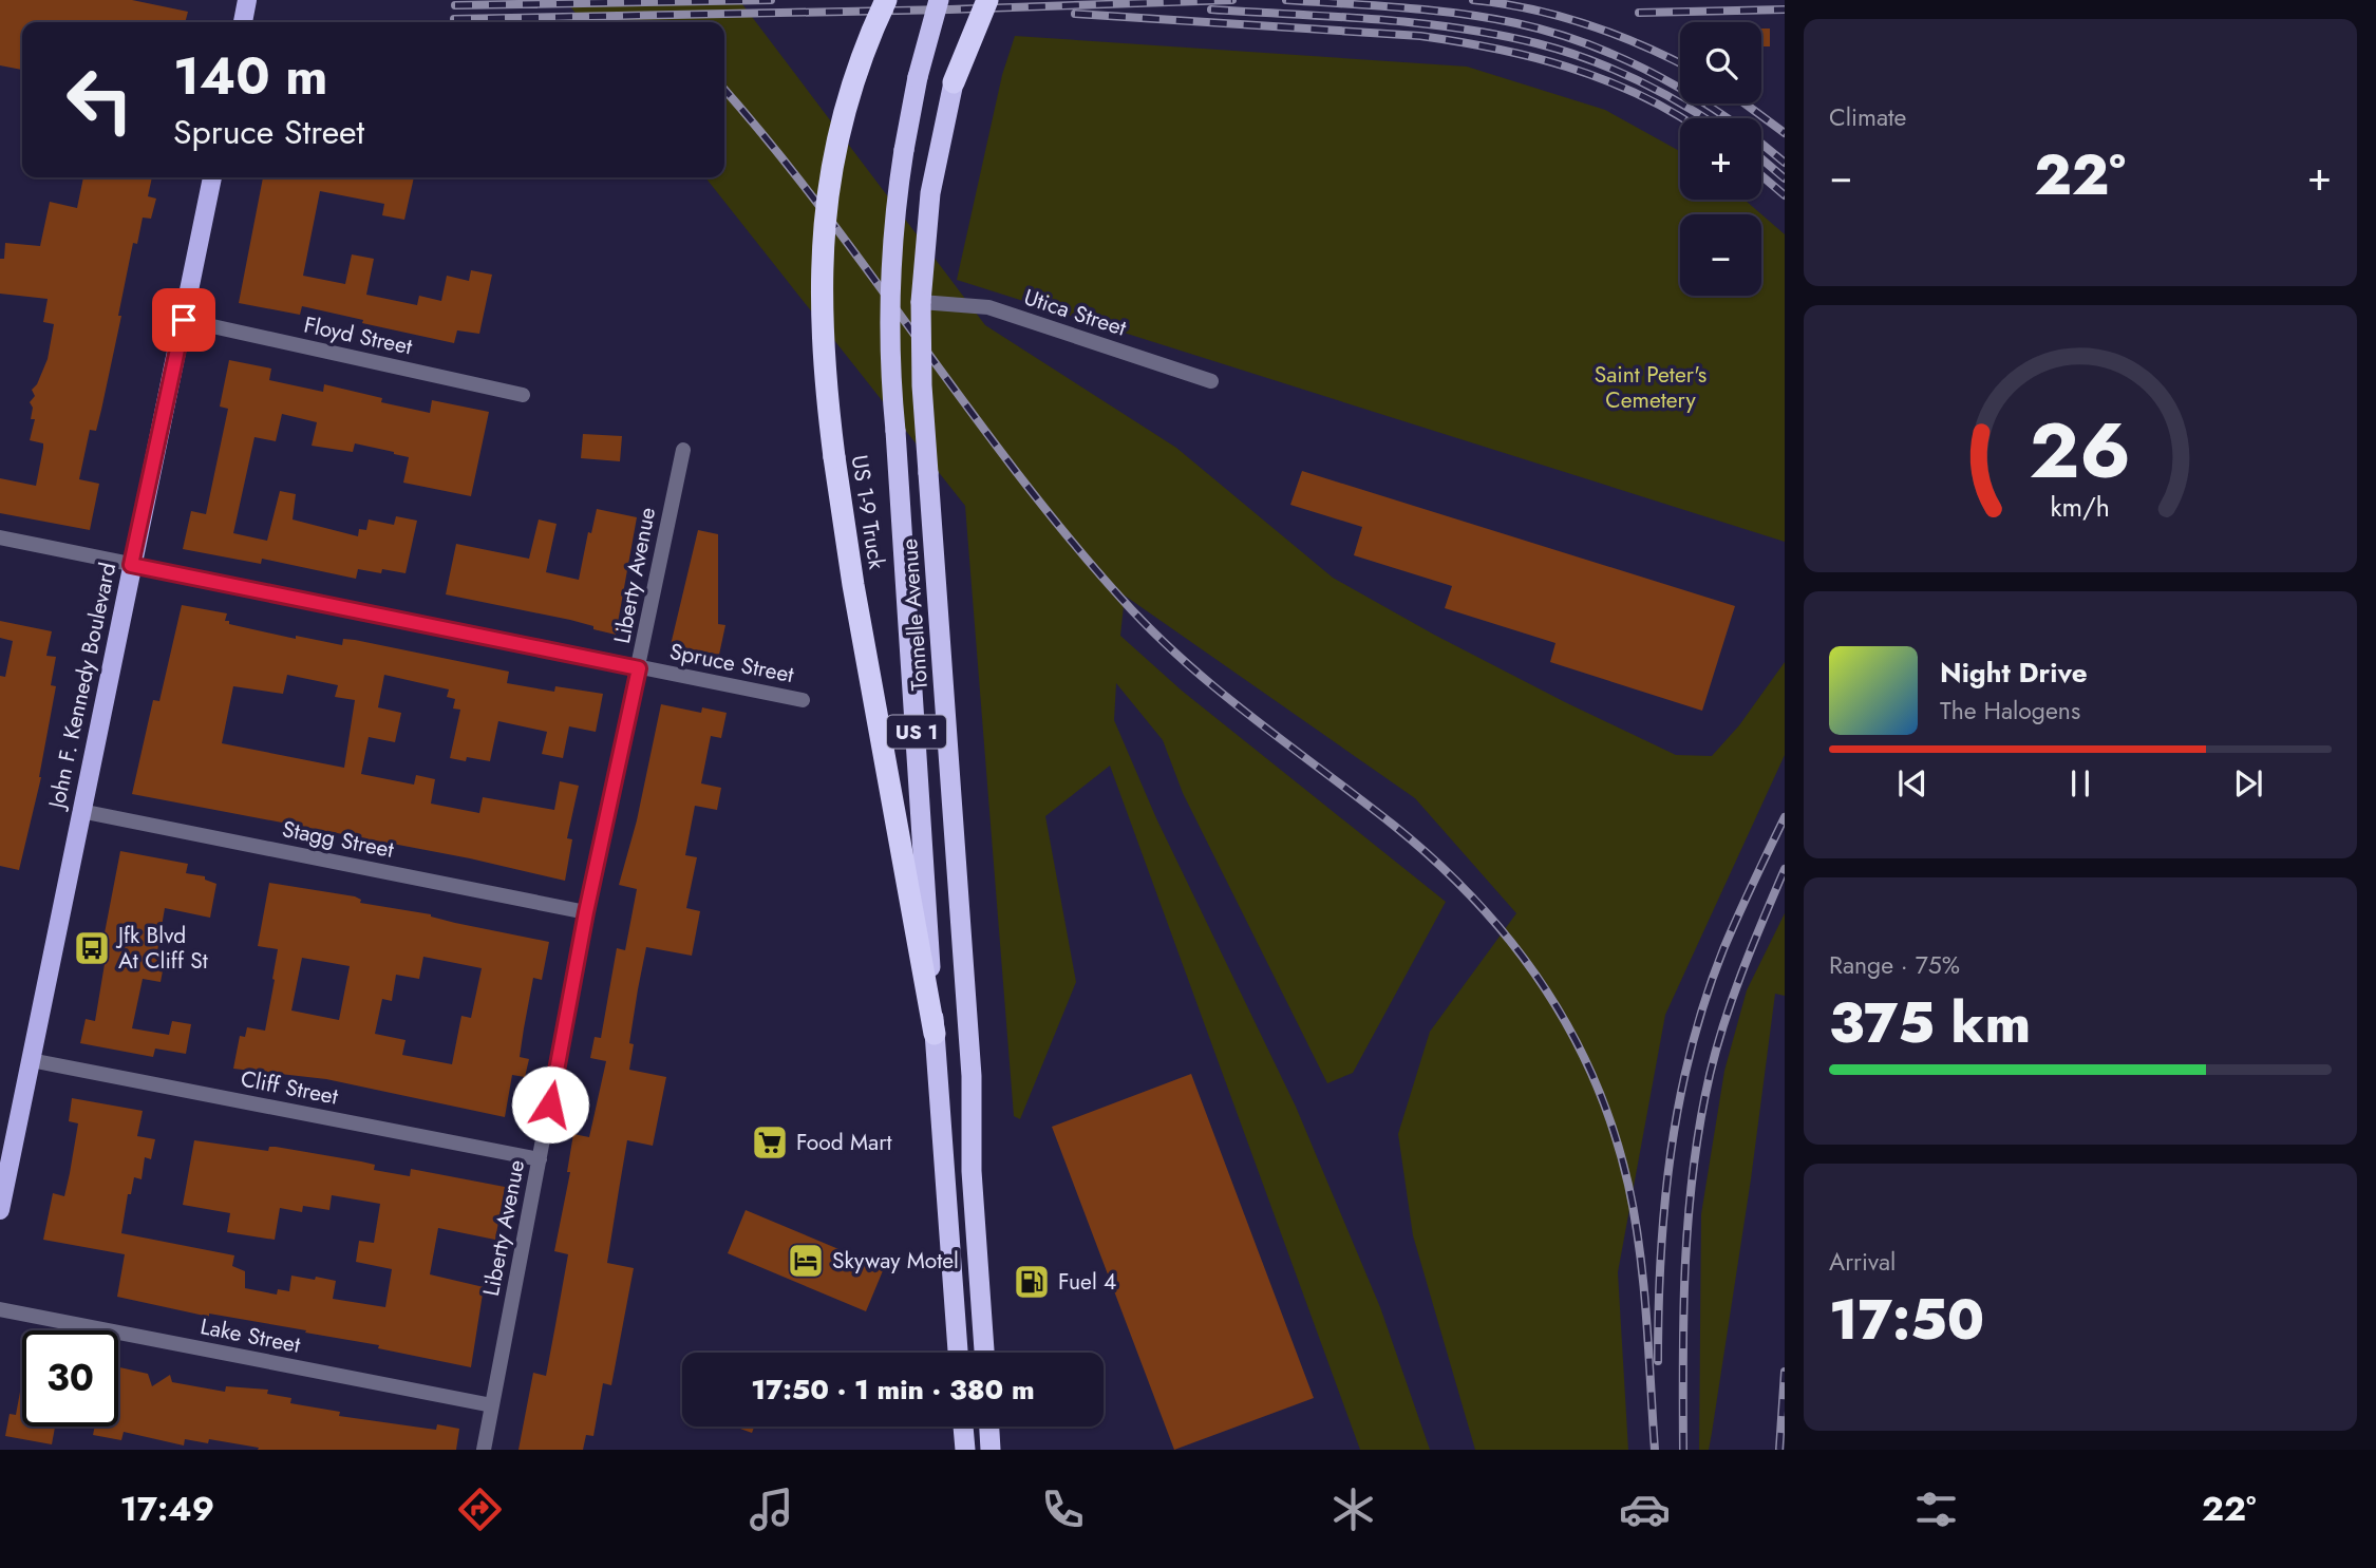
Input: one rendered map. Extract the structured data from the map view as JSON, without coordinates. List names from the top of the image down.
{
  "streets": {
    "highway": ["US 1-9 Truck", "Tonnelle Avenue", "US 1"],
    "main road": ["John F. Kennedy Boulevard"],
    "street": [
      "Utica Street",
      "Floyd Street",
      "Liberty Avenue",
      "Spruce Street",
      "Stagg Street",
      "Cliff Street",
      "Lake Street"
    ]
  },
  "crossings": [
    ["Utica Street", "Tonnelle Avenue"],
    ["Floyd Street", "John F. Kennedy Boulevard"],
    ["US 1-9 Truck", "Tonnelle Avenue"],
    ["Liberty Avenue", "Spruce Street"],
    ["Liberty Avenue", "Stagg Street"],
    ["Liberty Avenue", "Cliff Street"],
    ["Liberty Avenue", "Lake Street"],
    ["Spruce Street", "John F. Kennedy Boulevard"],
    ["John F. Kennedy Boulevard", "Stagg Street"],
    ["John F. Kennedy Boulevard", "Cliff Street"]
  ],
  "parks": ["Saint Peter's Cemetery"],
  "places": {
    "bus stop": ["Jfk Blvd At Cliff St"],
    "supermarket": ["Food Mart"],
    "hotel": ["Skyway Motel"],
    "fuel station": ["Fuel 4"]
  },
  "page": {
    "tile": [
      "Climate",
      ["Range · 75%", "375 km"],
      ["Arrival", "17:50"]
    ],
    "map_buttons": ["+", "−"],
    "turn": ["140 m", "Spruce Street"],
    "heat": ["−", "22°", "+"],
    "song": ["Night Drive", "The Halogens"],
    "limit": "30",
    "trip": "17:50 · 1 min · 380 m",
    "tabs": ["17:49", "22°"],
    "gauge": ["26", "km/h"]
  }
}
